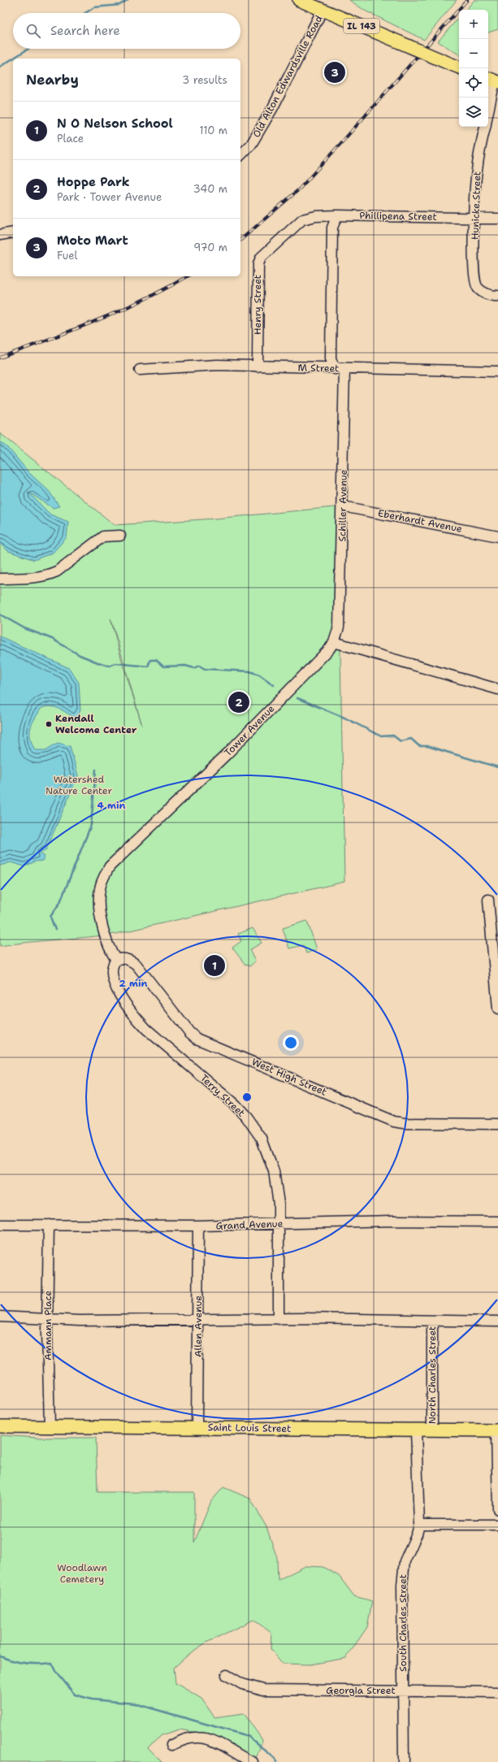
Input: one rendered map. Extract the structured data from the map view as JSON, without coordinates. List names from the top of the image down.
{
  "streets": {
    "main road": ["IL 143", "Saint Louis Street"],
    "street": [
      "Old Alton Edwardsville Road",
      "Hunicke Street",
      "Phillipena Street",
      "Henry Street",
      "M Street",
      "Schiller Avenue",
      "Eberhardt Avenue",
      "Tower Avenue",
      "West High Street",
      "Terry Street",
      "Grand Avenue",
      "Ammann Place",
      "Allen Avenue",
      "North Charles Street",
      "South Charles Street",
      "Georgia Street"
    ]
  },
  "crossings": [
    ["IL 143", "Old Alton Edwardsville Road"],
    ["Hunicke Street", "Phillipena Street"],
    ["Phillipena Street", "Henry Street"],
    ["Henry Street", "M Street"],
    ["M Street", "Schiller Avenue"],
    ["Schiller Avenue", "Eberhardt Avenue"],
    ["Schiller Avenue", "Tower Avenue"],
    ["Tower Avenue", "West High Street"],
    ["Tower Avenue", "Terry Street"],
    ["West High Street", "Terry Street"],
    ["Terry Street", "Grand Avenue"],
    ["Grand Avenue", "Ammann Place"],
    ["Grand Avenue", "Allen Avenue"],
    ["Ammann Place", "Saint Louis Street"],
    ["Allen Avenue", "Saint Louis Street"],
    ["North Charles Street", "Saint Louis Street"],
    ["Saint Louis Street", "South Charles Street"],
    ["South Charles Street", "Georgia Street"]
  ],
  "parks": ["Watershed Nature Center", "Woodlawn Cemetery"],
  "places": ["Kendall Welcome Center"],
  "page": {
    "map_buttons": ["+", "−"],
    "search": "Search here",
    "heading": ["Nearby", "3 results"],
    "pins": ["3", "2", "1"],
    "list": [
      {
        "mark": "1",
        "name": "N O Nelson School",
        "note": "Place",
        "value": "110 m"
      },
      {
        "mark": "2",
        "name": "Hoppe Park",
        "note": "Park · Tower Avenue",
        "value": "340 m"
      },
      {
        "mark": "3",
        "name": "Moto Mart",
        "note": "Fuel",
        "value": "970 m"
      }
    ]
  },
  "rings": ["4 min", "2 min"]
}
